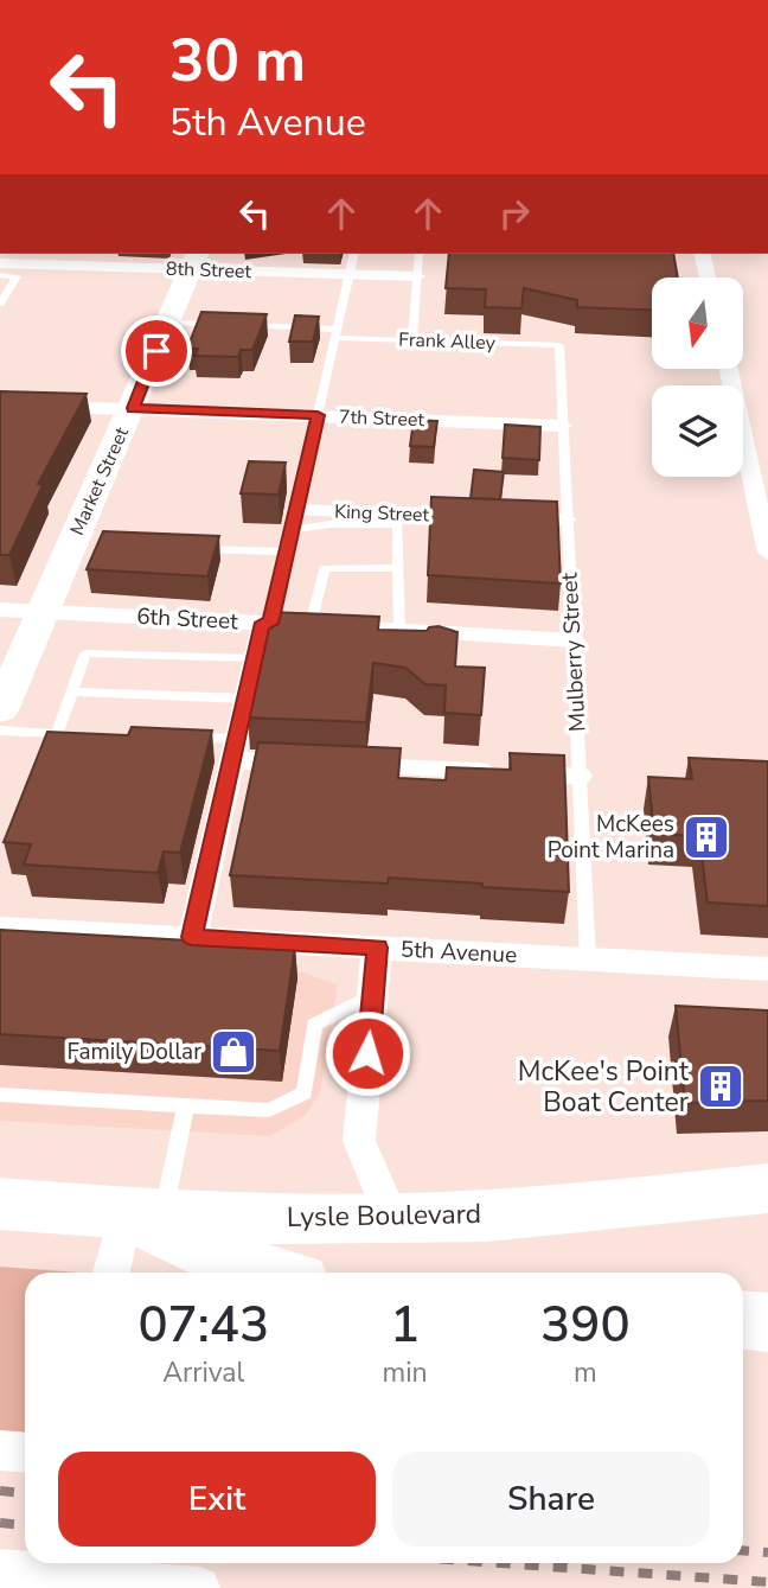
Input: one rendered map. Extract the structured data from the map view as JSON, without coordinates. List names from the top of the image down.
{
  "streets": {
    "main road": ["Market Street", "Lysle Boulevard"],
    "street": [
      "8th Street",
      "7th Street",
      "King Street",
      "6th Street",
      "5th Avenue"
    ],
    "lane": ["Frank Alley", "Mulberry Street"]
  },
  "crossings": [
    ["8th Street", "Market Street"],
    ["Frank Alley", "Mulberry Street"],
    ["7th Street", "Market Street"],
    ["7th Street", "Mulberry Street"],
    ["Market Street", "6th Street"],
    ["King Street", "Mulberry Street"],
    ["6th Street", "Mulberry Street"],
    ["Mulberry Street", "5th Avenue"]
  ],
  "places": {
    "building": ["McKees Point Marina", "McKee's Point Boat Center"],
    "shop": ["Family Dollar"]
  },
  "north": "bottom",
  "page": {
    "turn": ["30 m", "5th Avenue"],
    "eta": [
      "07:43",
      "Arrival",
      "1",
      "min",
      "390",
      "m"
    ],
    "buttons": ["Exit", "Share"]
  }
}
